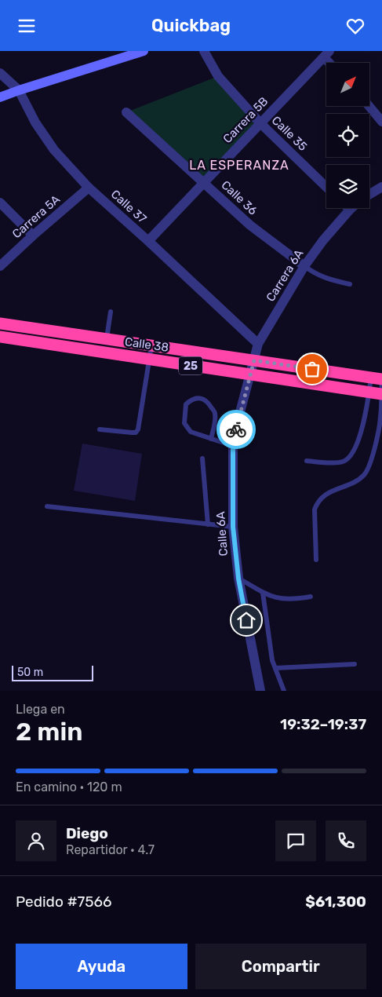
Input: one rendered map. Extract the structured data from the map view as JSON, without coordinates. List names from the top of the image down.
{
  "streets": {
    "highway": ["Calle 38", "25"],
    "street": [
      "Carrera 5B",
      "Calle 35",
      "Calle 36",
      "Calle 37",
      "Carrera 5A",
      "Carrera 6A",
      "Calle 6A"
    ]
  },
  "crossings": [
    ["Carrera 5B", "Calle 35"],
    ["Carrera 5B", "Calle 36"],
    ["Carrera 5B", "Calle 37"],
    ["Calle 36", "Carrera 6A"],
    ["Calle 37", "Carrera 5A"],
    ["Calle 37", "Carrera 6A"],
    ["Carrera 6A", "Calle 38"],
    ["Carrera 6A", "Calle 6A"],
    ["Calle 38", "Calle 6A"]
  ],
  "districts": ["LA ESPERANZA"],
  "scale_bar": "50 m",
  "north": "top right",
  "page": {
    "header": "Quickbag",
    "scale": "50 m",
    "heading": ["2 min", "Llega en", "19:32–19:37"],
    "panel": [
      "Diego",
      "Repartidor · 4.7",
      "Pedido #7566",
      "$61,300"
    ],
    "bar": "En camino · 120 m",
    "buttons": ["Ayuda", "Compartir"]
  }
}
